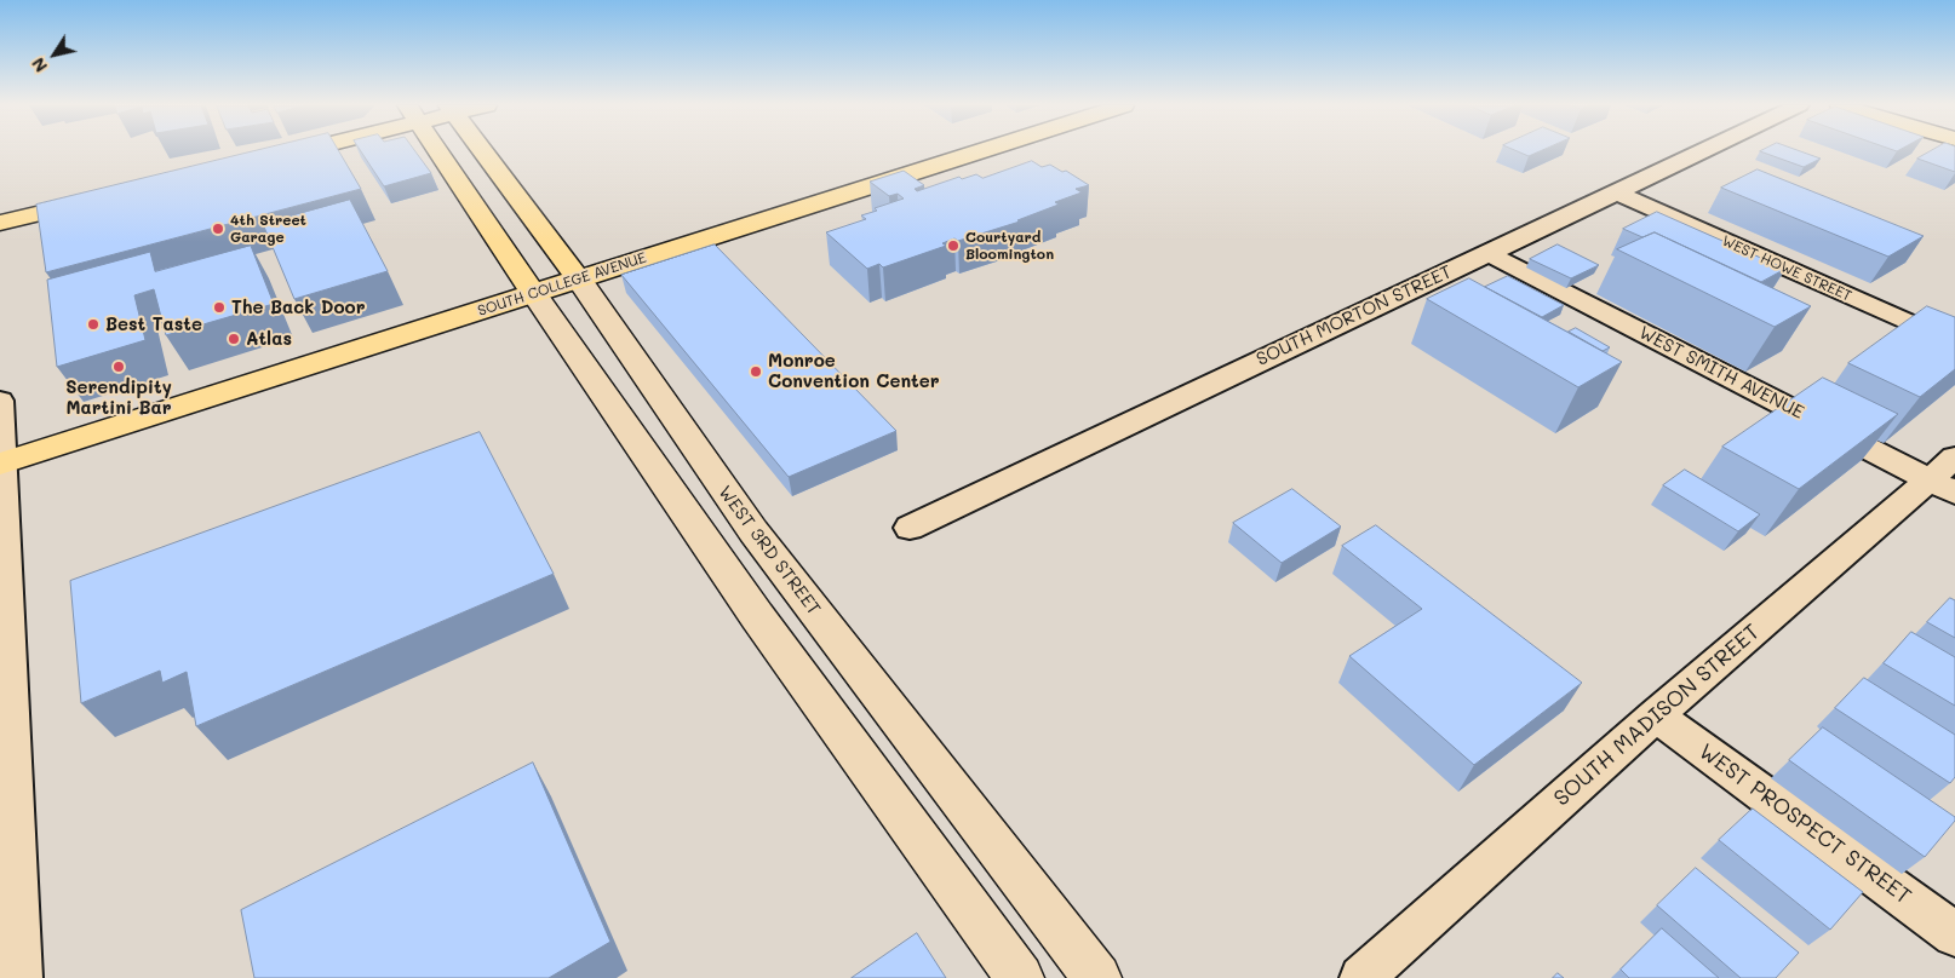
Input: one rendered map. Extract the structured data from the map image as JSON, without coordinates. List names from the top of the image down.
{
  "streets": {
    "main road": ["SOUTH COLLEGE AVENUE", "WEST 3RD STREET"],
    "street": [
      "WEST HOWE STREET",
      "SOUTH MORTON STREET",
      "WEST SMITH AVENUE",
      "SOUTH MADISON STREET",
      "WEST PROSPECT STREET"
    ]
  },
  "crossings": [
    ["WEST HOWE STREET", "SOUTH MORTON STREET"],
    ["SOUTH COLLEGE AVENUE", "WEST 3RD STREET"],
    ["SOUTH MORTON STREET", "WEST SMITH AVENUE"],
    ["WEST SMITH AVENUE", "SOUTH MADISON STREET"],
    ["SOUTH MADISON STREET", "WEST PROSPECT STREET"]
  ],
  "places": [
    "4th Street Garage",
    "Courtyard Bloomington",
    "The Back Door",
    "Best Taste",
    "Atlas",
    "Serendipity Martini Bar",
    "Monroe Convention Center"
  ],
  "north": "bottom left"
}
